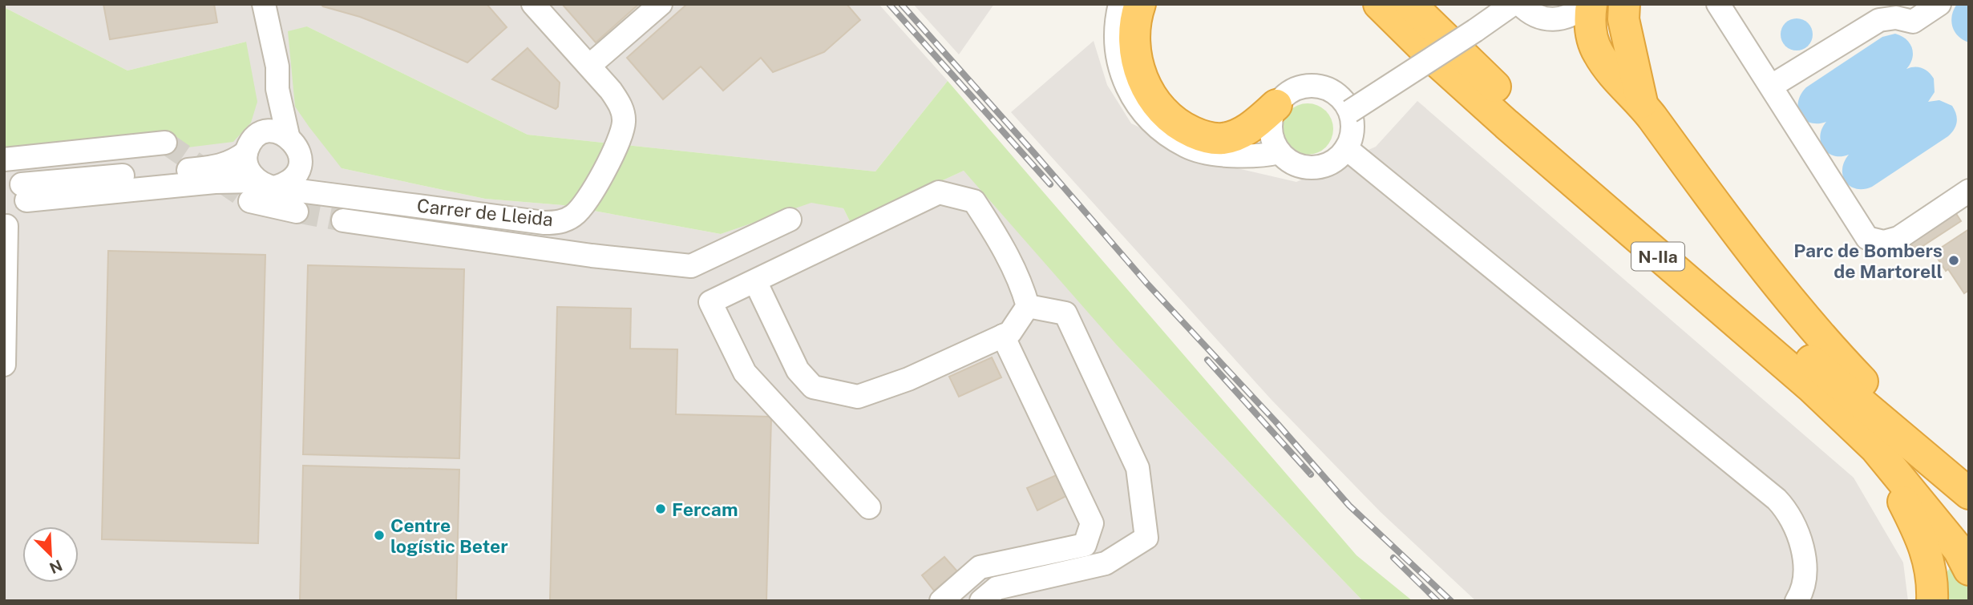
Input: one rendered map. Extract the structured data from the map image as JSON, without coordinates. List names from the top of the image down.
{
  "streets": {
    "highway": ["N-IIa"],
    "street": ["Carrer de Lleida"]
  },
  "places": ["Parc de Bombers de Martorell", "Fercam", "Centre logístic Beter"],
  "north": "bottom right"
}
